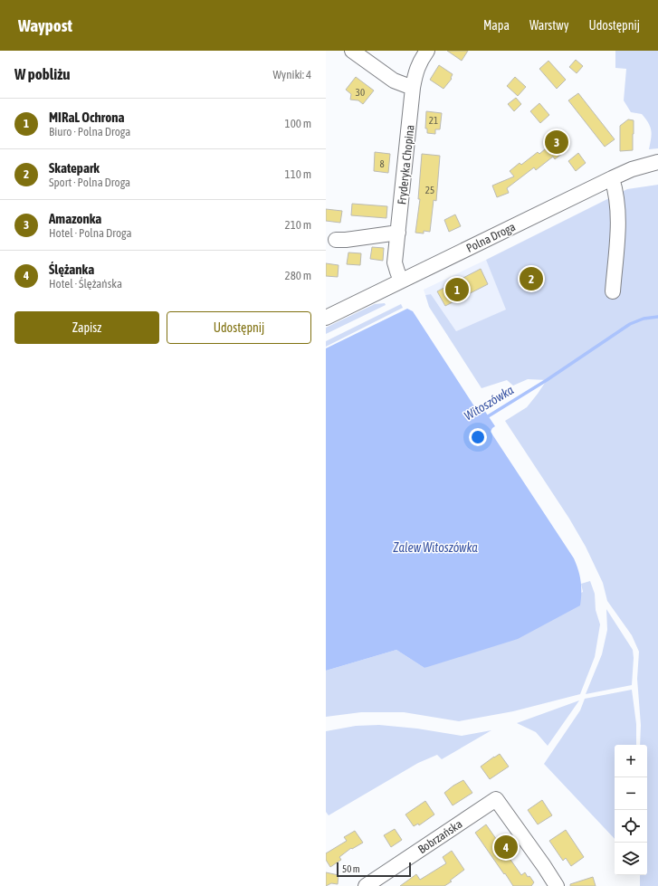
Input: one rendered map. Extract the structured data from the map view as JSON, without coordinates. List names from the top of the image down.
{
  "streets": {
    "street": ["Fryderyka Chopina", "Polna Droga", "Bobrzańska"]
  },
  "crossings": [
    ["Fryderyka Chopina", "Polna Droga"]
  ],
  "water": ["Witoszówka", "Zalew Witoszówka"],
  "house_numbers": [
    "30",
    "21",
    "8",
    "25"
  ],
  "scale_bar": "50 m",
  "page": {
    "header": "Waypost",
    "nav": ["Mapa", "Warstwy", "Udostępnij"],
    "heading": ["W pobliżu", "Wyniki: 4"],
    "list": [
      {
        "mark": "1",
        "name": "MIRaL Ochrona",
        "note": "Biuro · Polna Droga",
        "value": "100 m"
      },
      {
        "mark": "2",
        "name": "Skatepark",
        "note": "Sport · Polna Droga",
        "value": "110 m"
      },
      {
        "mark": "3",
        "name": "Amazonka",
        "note": "Hotel · Polna Droga",
        "value": "210 m"
      },
      {
        "mark": "4",
        "name": "Ślężanka",
        "note": "Hotel · Ślężańska",
        "value": "280 m"
      }
    ],
    "pins": [
      "3",
      "2",
      "1",
      "4"
    ],
    "buttons": ["Zapisz", "Udostępnij"],
    "map_buttons": ["+", "−"],
    "scale": "50 m"
  }
}
